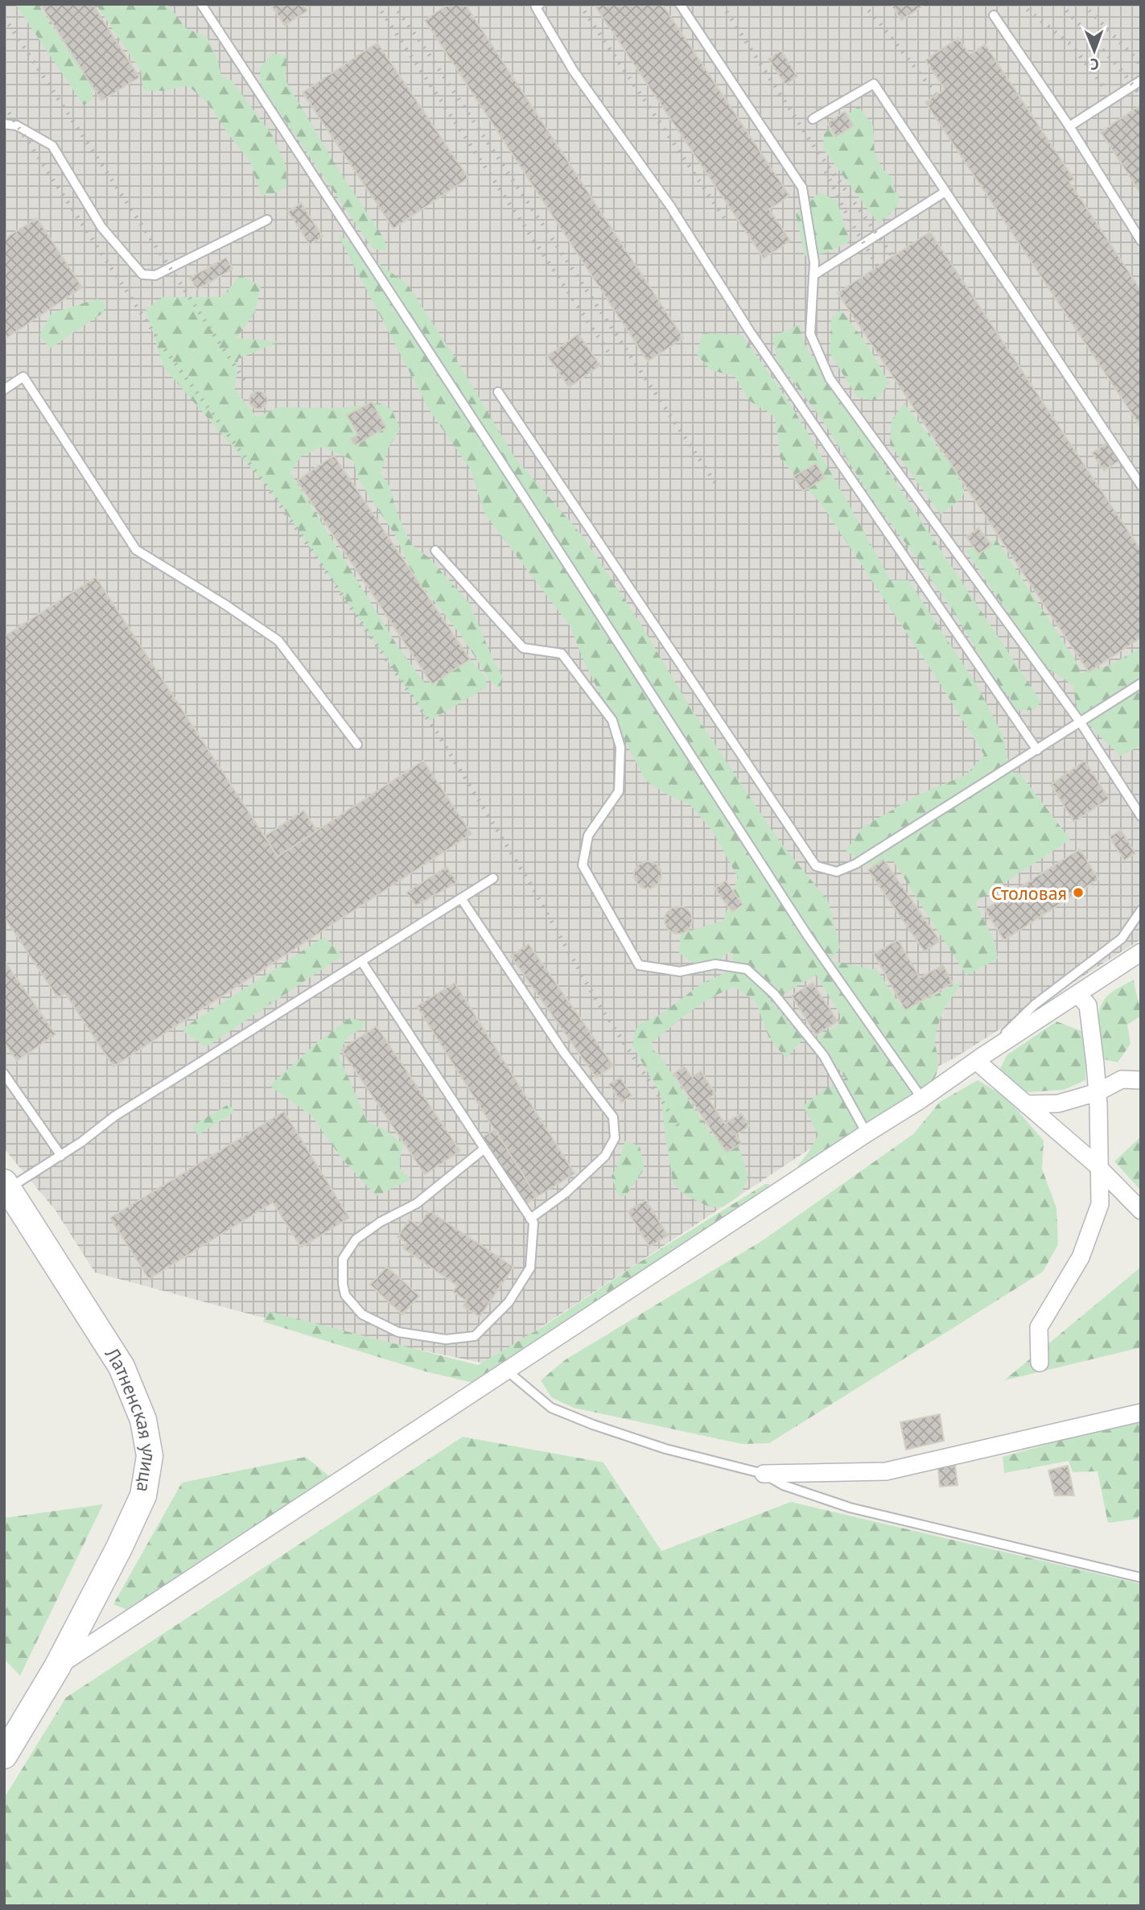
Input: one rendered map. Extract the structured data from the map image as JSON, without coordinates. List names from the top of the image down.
{
  "streets": {
    "street": ["Латненская улица"]
  },
  "places": ["Столовая"],
  "north": "bottom"
}
